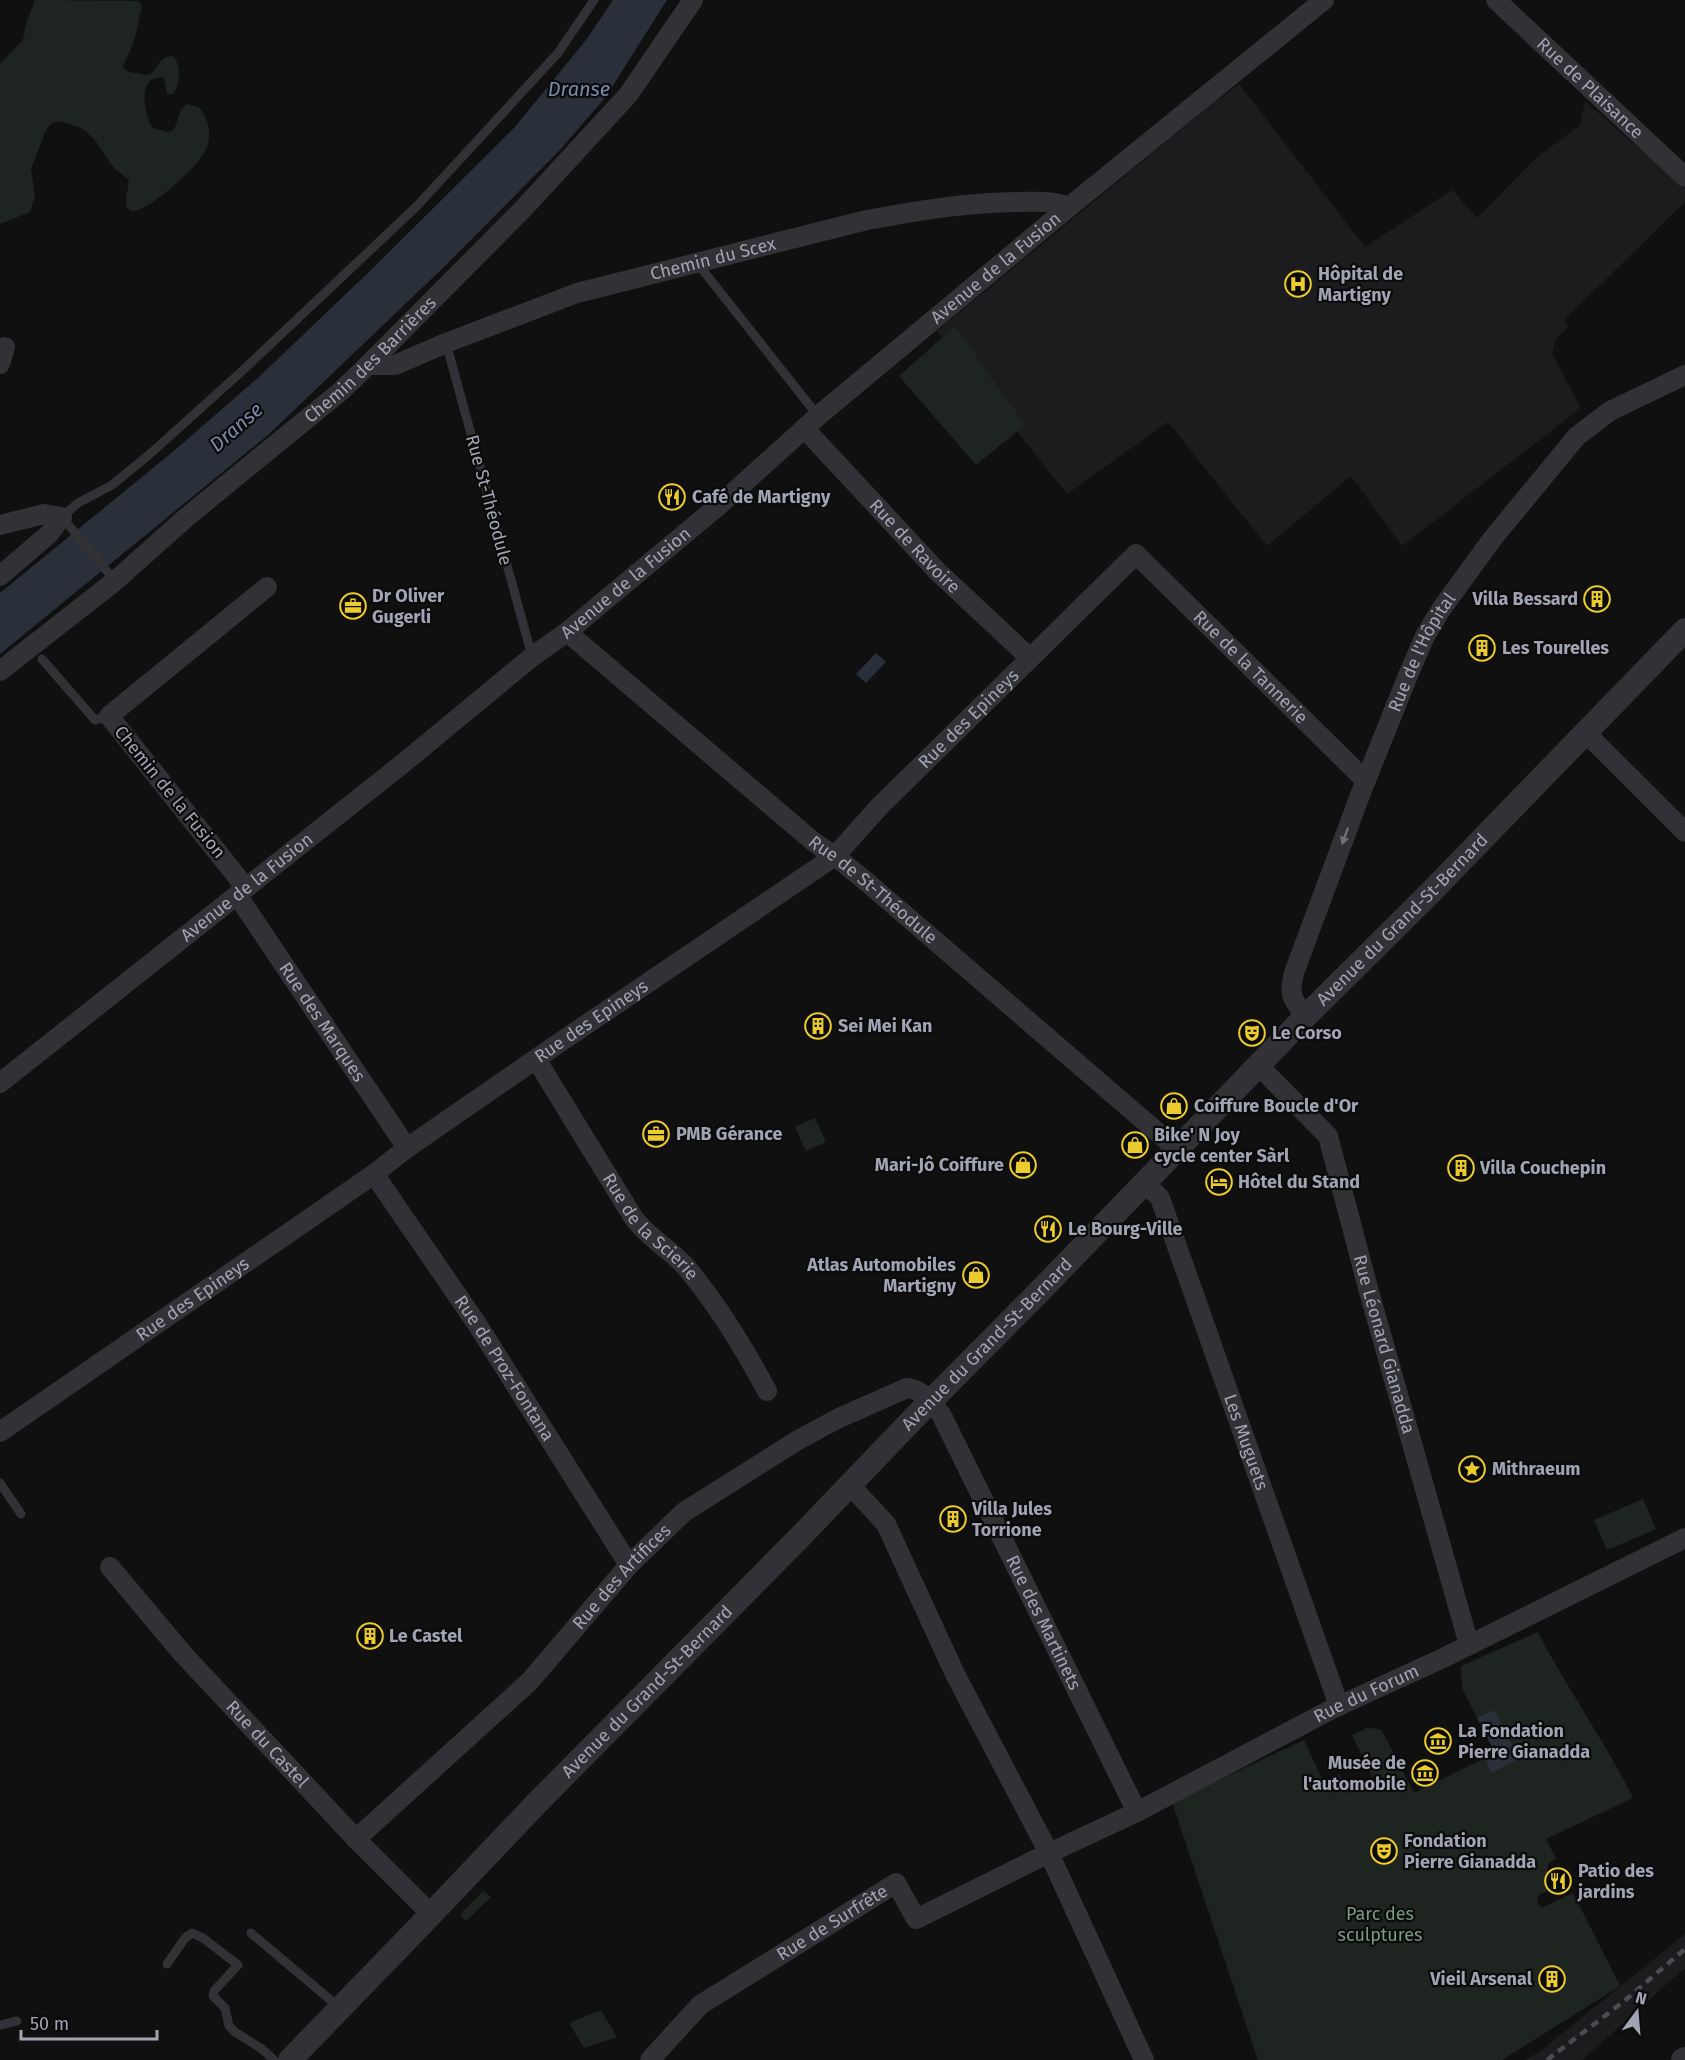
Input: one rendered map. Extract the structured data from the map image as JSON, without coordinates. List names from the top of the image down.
{
  "streets": {
    "street": [
      "Rue de Plaisance",
      "Chemin du Scex",
      "Avenue de la Fusion",
      "Chemin des Barrières",
      "Rue de Ravoire",
      "Rue de l'Hôpital",
      "Rue de la Tannerie",
      "Rue des Epineys",
      "Chemin de la Fusion",
      "Rue de St-Théodule",
      "Avenue du Grand-St-Bernard",
      "Rue des Marques",
      "Rue de la Scierie",
      "Rue Léonard Gianadda",
      "Rue de Proz-Fontana",
      "Les Muguets",
      "Rue des Artifices",
      "Rue des Martinets",
      "Rue du Forum",
      "Rue du Castel",
      "Rue de Surfrête"
    ],
    "lane": ["Rue St-Théodule"]
  },
  "crossings": [
    ["Chemin du Scex", "Avenue de la Fusion"],
    ["Chemin du Scex", "Chemin des Barrières"],
    ["Chemin du Scex", "Rue St-Théodule"],
    ["Avenue de la Fusion", "Rue St-Théodule"],
    ["Avenue de la Fusion", "Rue de Ravoire"],
    ["Avenue de la Fusion", "Chemin de la Fusion"],
    ["Avenue de la Fusion", "Rue de St-Théodule"],
    ["Avenue de la Fusion", "Rue des Marques"],
    ["Rue de Ravoire", "Rue des Epineys"],
    ["Rue de l'Hôpital", "Rue de la Tannerie"],
    ["Rue de l'Hôpital", "Avenue du Grand-St-Bernard"],
    ["Rue de la Tannerie", "Rue des Epineys"],
    ["Rue des Epineys", "Rue de St-Théodule"],
    ["Rue des Epineys", "Rue des Marques"],
    ["Rue des Epineys", "Rue de la Scierie"],
    ["Rue des Epineys", "Rue de Proz-Fontana"],
    ["Chemin de la Fusion", "Rue des Marques"],
    ["Rue de St-Théodule", "Avenue du Grand-St-Bernard"],
    ["Avenue du Grand-St-Bernard", "Rue Léonard Gianadda"],
    ["Avenue du Grand-St-Bernard", "Les Muguets"],
    ["Avenue du Grand-St-Bernard", "Rue des Artifices"],
    ["Avenue du Grand-St-Bernard", "Rue des Martinets"],
    ["Avenue du Grand-St-Bernard", "Rue du Castel"],
    ["Rue Léonard Gianadda", "Rue du Forum"],
    ["Rue de Proz-Fontana", "Rue des Artifices"],
    ["Les Muguets", "Rue du Forum"],
    ["Rue des Artifices", "Rue des Martinets"],
    ["Rue des Artifices", "Rue du Castel"],
    ["Rue des Martinets", "Rue du Forum"],
    ["Rue du Forum", "Rue de Surfrête"]
  ],
  "water": ["Dranse"],
  "parks": ["Parc des sculptures"],
  "places": {
    "hospital": ["Hôpital de Martigny"],
    "restaurant": ["Café de Martigny", "Le Bourg-Ville", "Patio des jardins"],
    "building": [
      "Villa Bessard",
      "Les Tourelles",
      "Sei Mei Kan",
      "Villa Couchepin",
      "Villa Jules Torrione",
      "Le Castel",
      "Vieil Arsenal"
    ],
    "office": ["Dr Oliver Gugerli", "PMB Gérance"],
    "theatre": ["Le Corso", "Fondation Pierre Gianadda"],
    "shop": [
      "Coiffure Boucle d'Or",
      "Bike' N Joy cycle center Sàrl",
      "Mari-Jô Coiffure",
      "Atlas Automobiles Martigny"
    ],
    "hotel": ["Hôtel du Stand"],
    "place": ["Mithraeum"],
    "museum": ["La Fondation Pierre Gianadda", "Musée de l'automobile"]
  },
  "scale_bar": "50 m",
  "north": "top"
}
